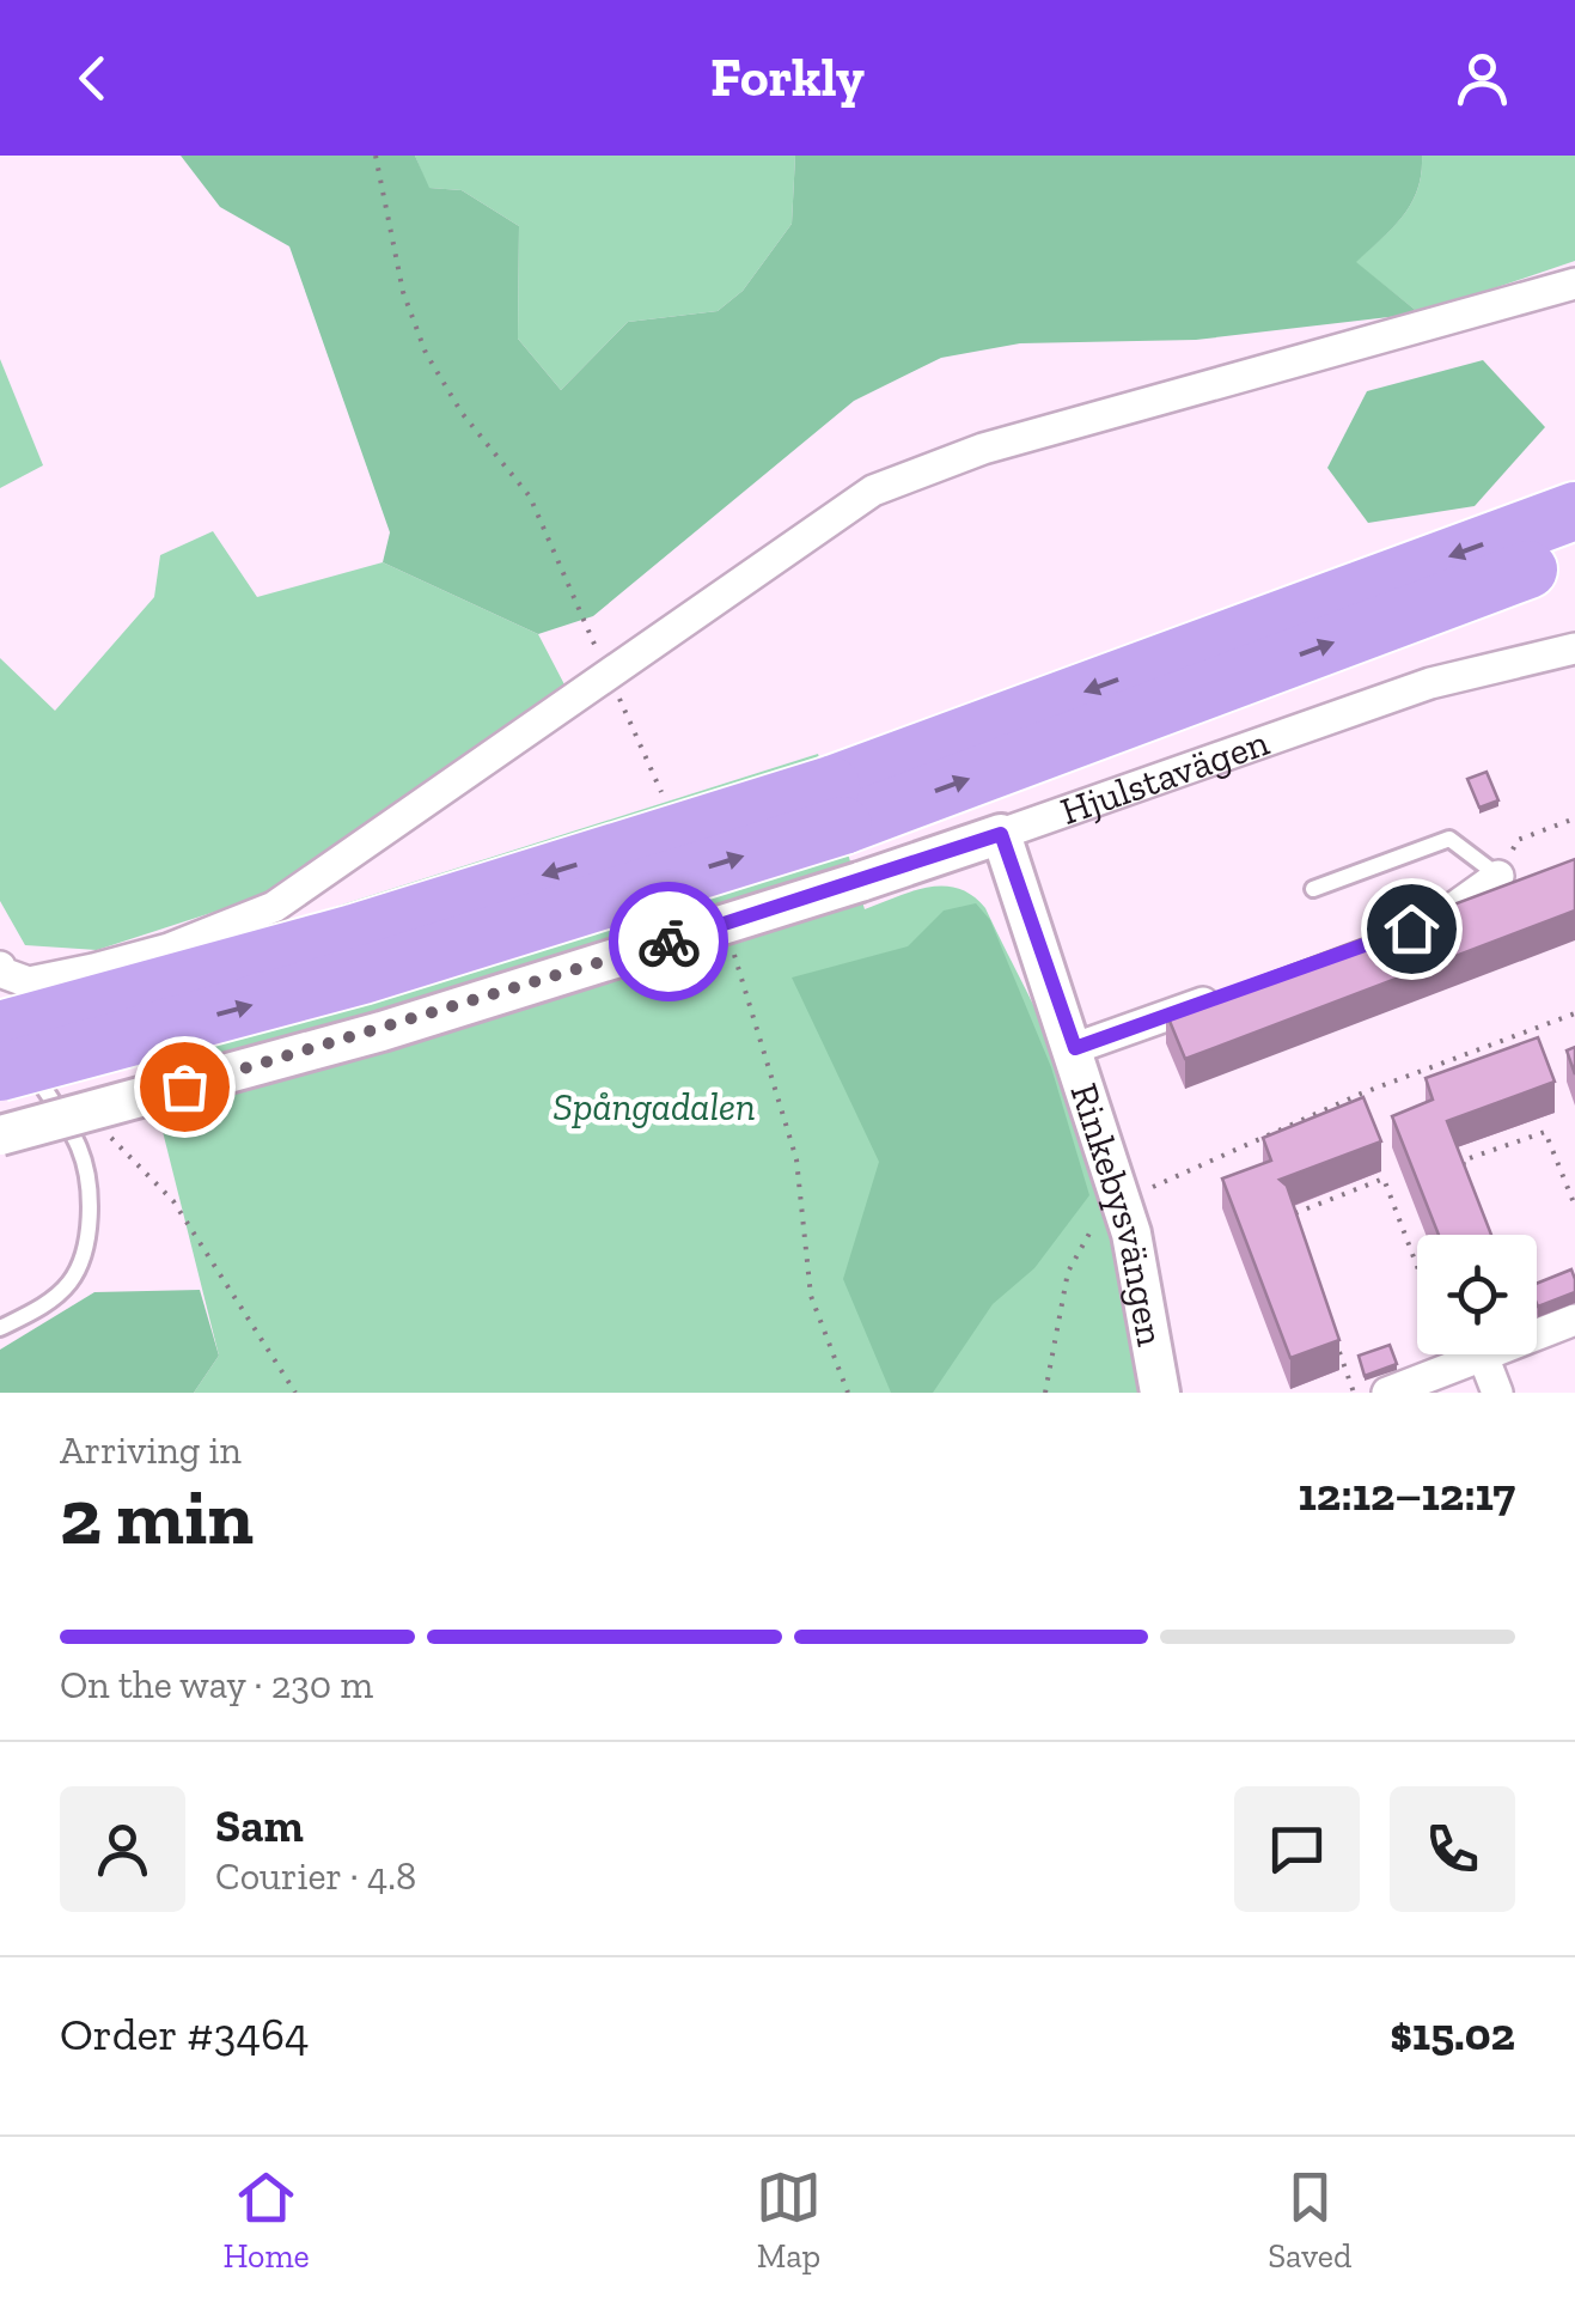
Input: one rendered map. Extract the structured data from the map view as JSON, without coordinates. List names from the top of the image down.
{
  "streets": {
    "street": ["Hjulstavägen", "Rinkebysvängen"]
  },
  "crossings": [
    ["Hjulstavägen", "Rinkebysvängen"]
  ],
  "parks": ["Spångadalen"],
  "page": {
    "header": "Forkly",
    "heading": ["2 min", "Arriving in", "12:12–12:17"],
    "panel": [
      "Sam",
      "Courier · 4.8",
      "Order #3464",
      "$15.02"
    ],
    "bar": "On the way · 230 m",
    "tabs": ["Home", "Map", "Saved"]
  }
}
